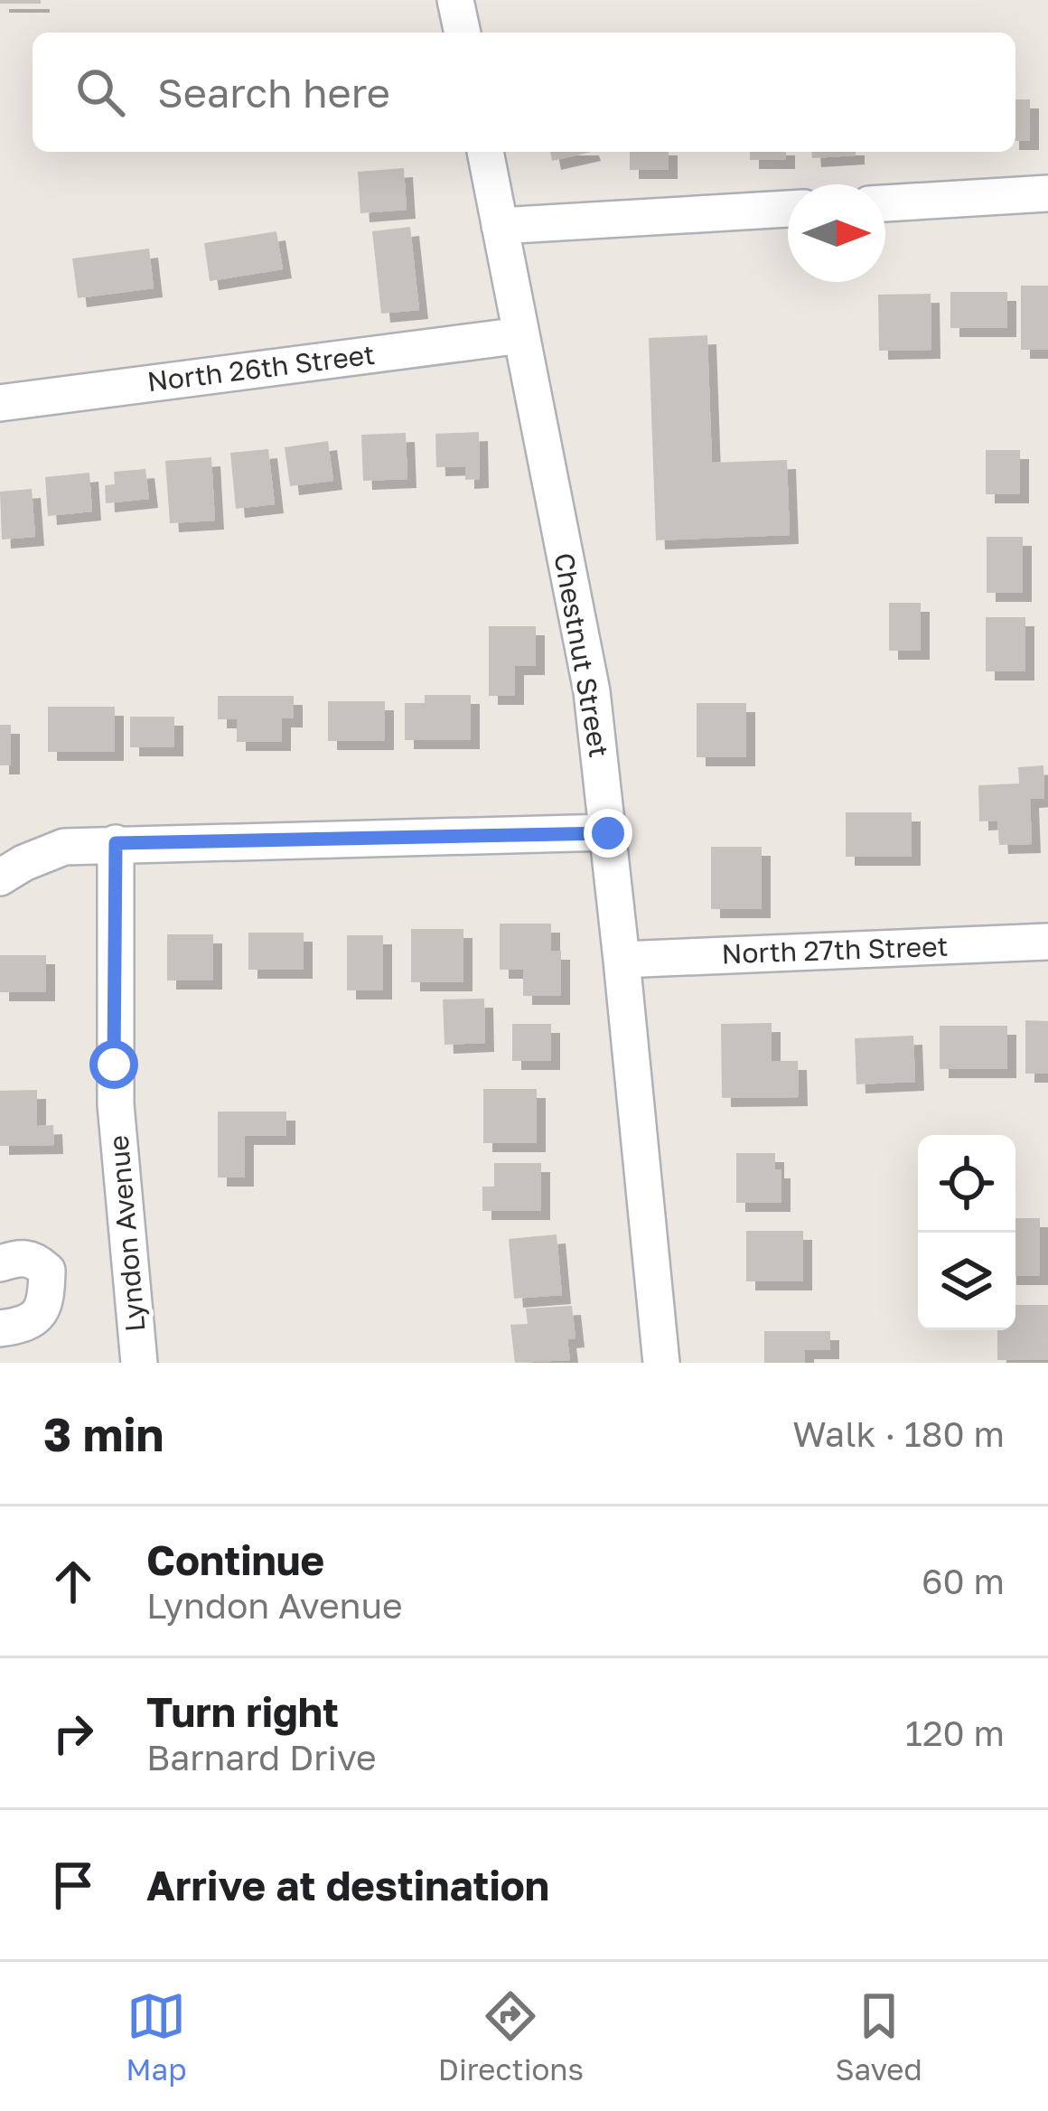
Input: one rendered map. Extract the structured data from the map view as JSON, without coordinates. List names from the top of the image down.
{
  "streets": {
    "street": [
      "North 26th Street",
      "Chestnut Street",
      "North 27th Street",
      "Lyndon Avenue"
    ]
  },
  "crossings": [
    ["North 26th Street", "Chestnut Street"],
    ["Chestnut Street", "North 27th Street"]
  ],
  "north": "right",
  "page": {
    "search": "Search here",
    "heading": ["3 min", "Walk · 180 m"],
    "list": [
      ["Continue", "Lyndon Avenue", "60 m"],
      ["Turn right", "Barnard Drive", "120 m"],
      "Arrive at destination"
    ],
    "nav": ["Map", "Directions", "Saved"]
  }
}
